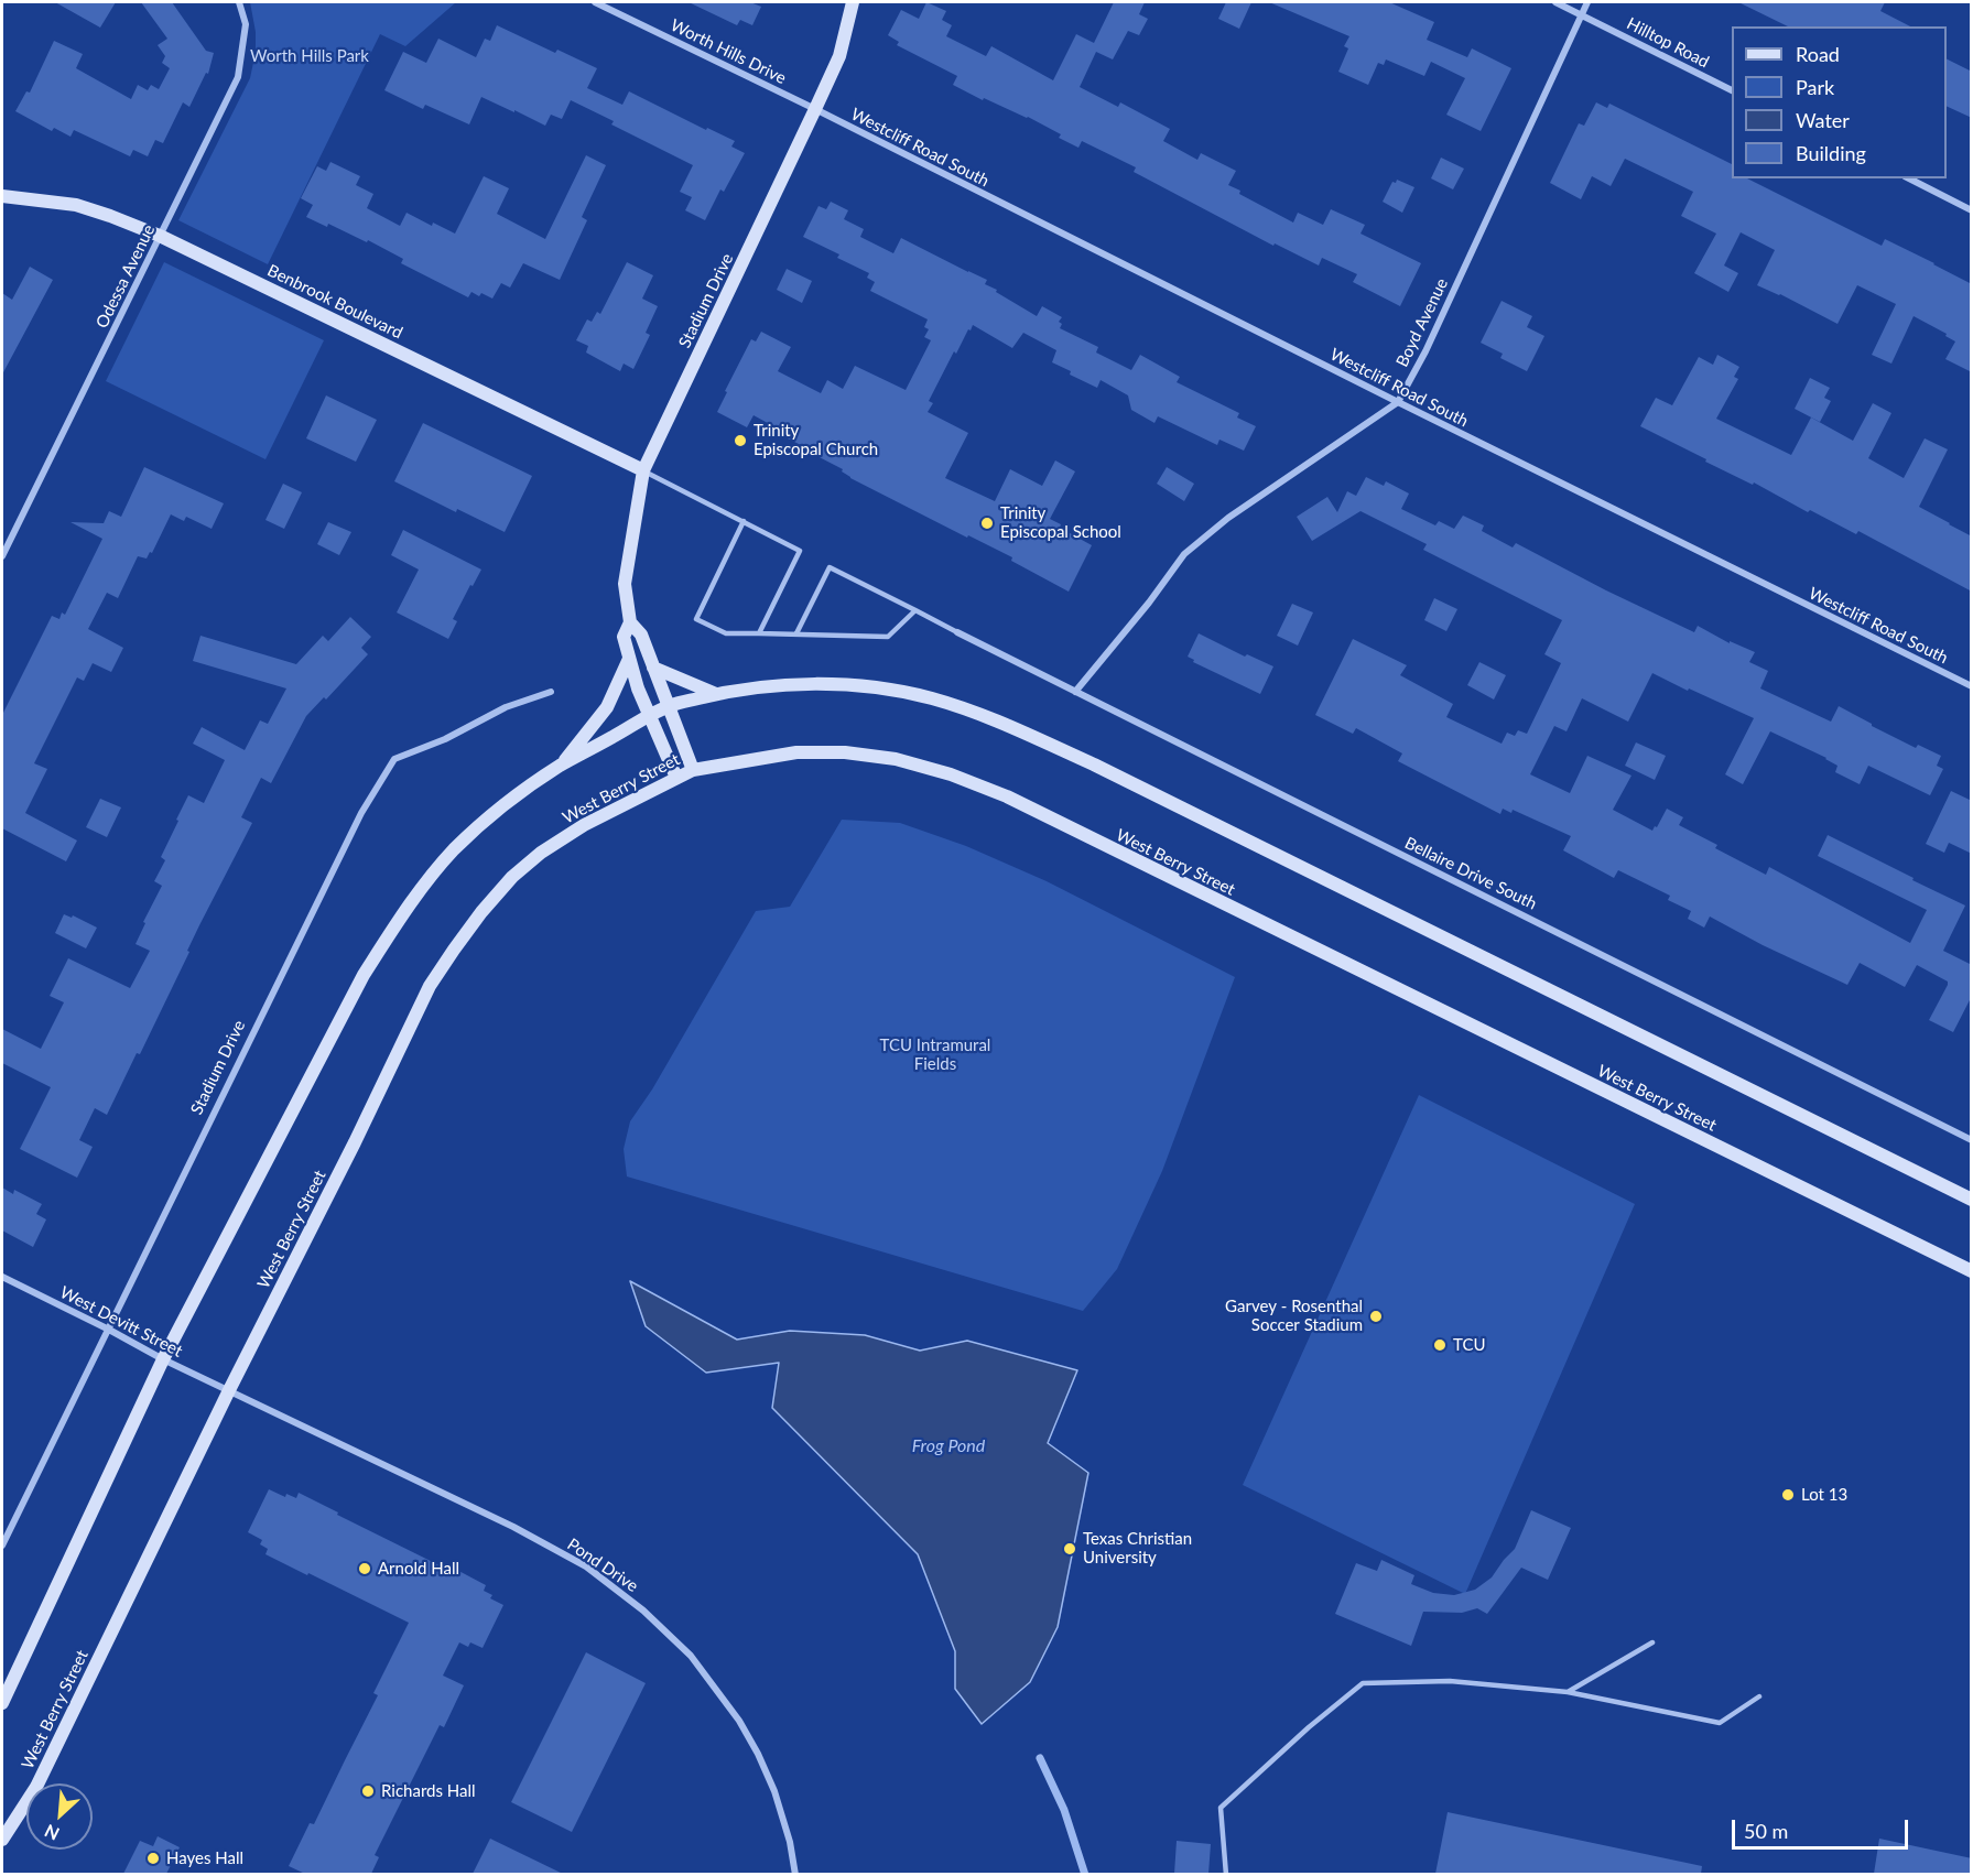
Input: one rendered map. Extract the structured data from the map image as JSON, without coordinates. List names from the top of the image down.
{
  "streets": {
    "main road": ["Stadium Drive", "Benbrook Boulevard", "West Berry Street"],
    "street": [
      "Hilltop Road",
      "Worth Hills Drive",
      "Westcliff Road South",
      "Odessa Avenue",
      "Boyd Avenue",
      "Bellaire Drive South",
      "West Devitt Street",
      "Pond Drive"
    ]
  },
  "crossings": [
    ["Hilltop Road", "Boyd Avenue"],
    ["Worth Hills Drive", "Westcliff Road South"],
    ["Worth Hills Drive", "Stadium Drive"],
    ["Westcliff Road South", "Stadium Drive"],
    ["Westcliff Road South", "Boyd Avenue"],
    ["Odessa Avenue", "Benbrook Boulevard"],
    ["Stadium Drive", "Benbrook Boulevard"],
    ["Stadium Drive", "West Berry Street"],
    ["Stadium Drive", "West Devitt Street"],
    ["Boyd Avenue", "Bellaire Drive South"],
    ["West Berry Street", "West Devitt Street"],
    ["West Berry Street", "Pond Drive"],
    ["West Devitt Street", "Pond Drive"]
  ],
  "water": ["Frog Pond"],
  "parks": ["Worth Hills Park", "TCU Intramural Fields"],
  "places": [
    "Trinity Episcopal Church",
    "Trinity Episcopal School",
    "Garvey - Rosenthal Soccer Stadium",
    "TCU",
    "Lot 13",
    "Texas Christian University",
    "Arnold Hall",
    "Richards Hall",
    "Hayes Hall"
  ],
  "legend": [
    "Road",
    "Park",
    "Water",
    "Building"
  ],
  "scale_bar": "50 m",
  "north": "bottom left"
}
